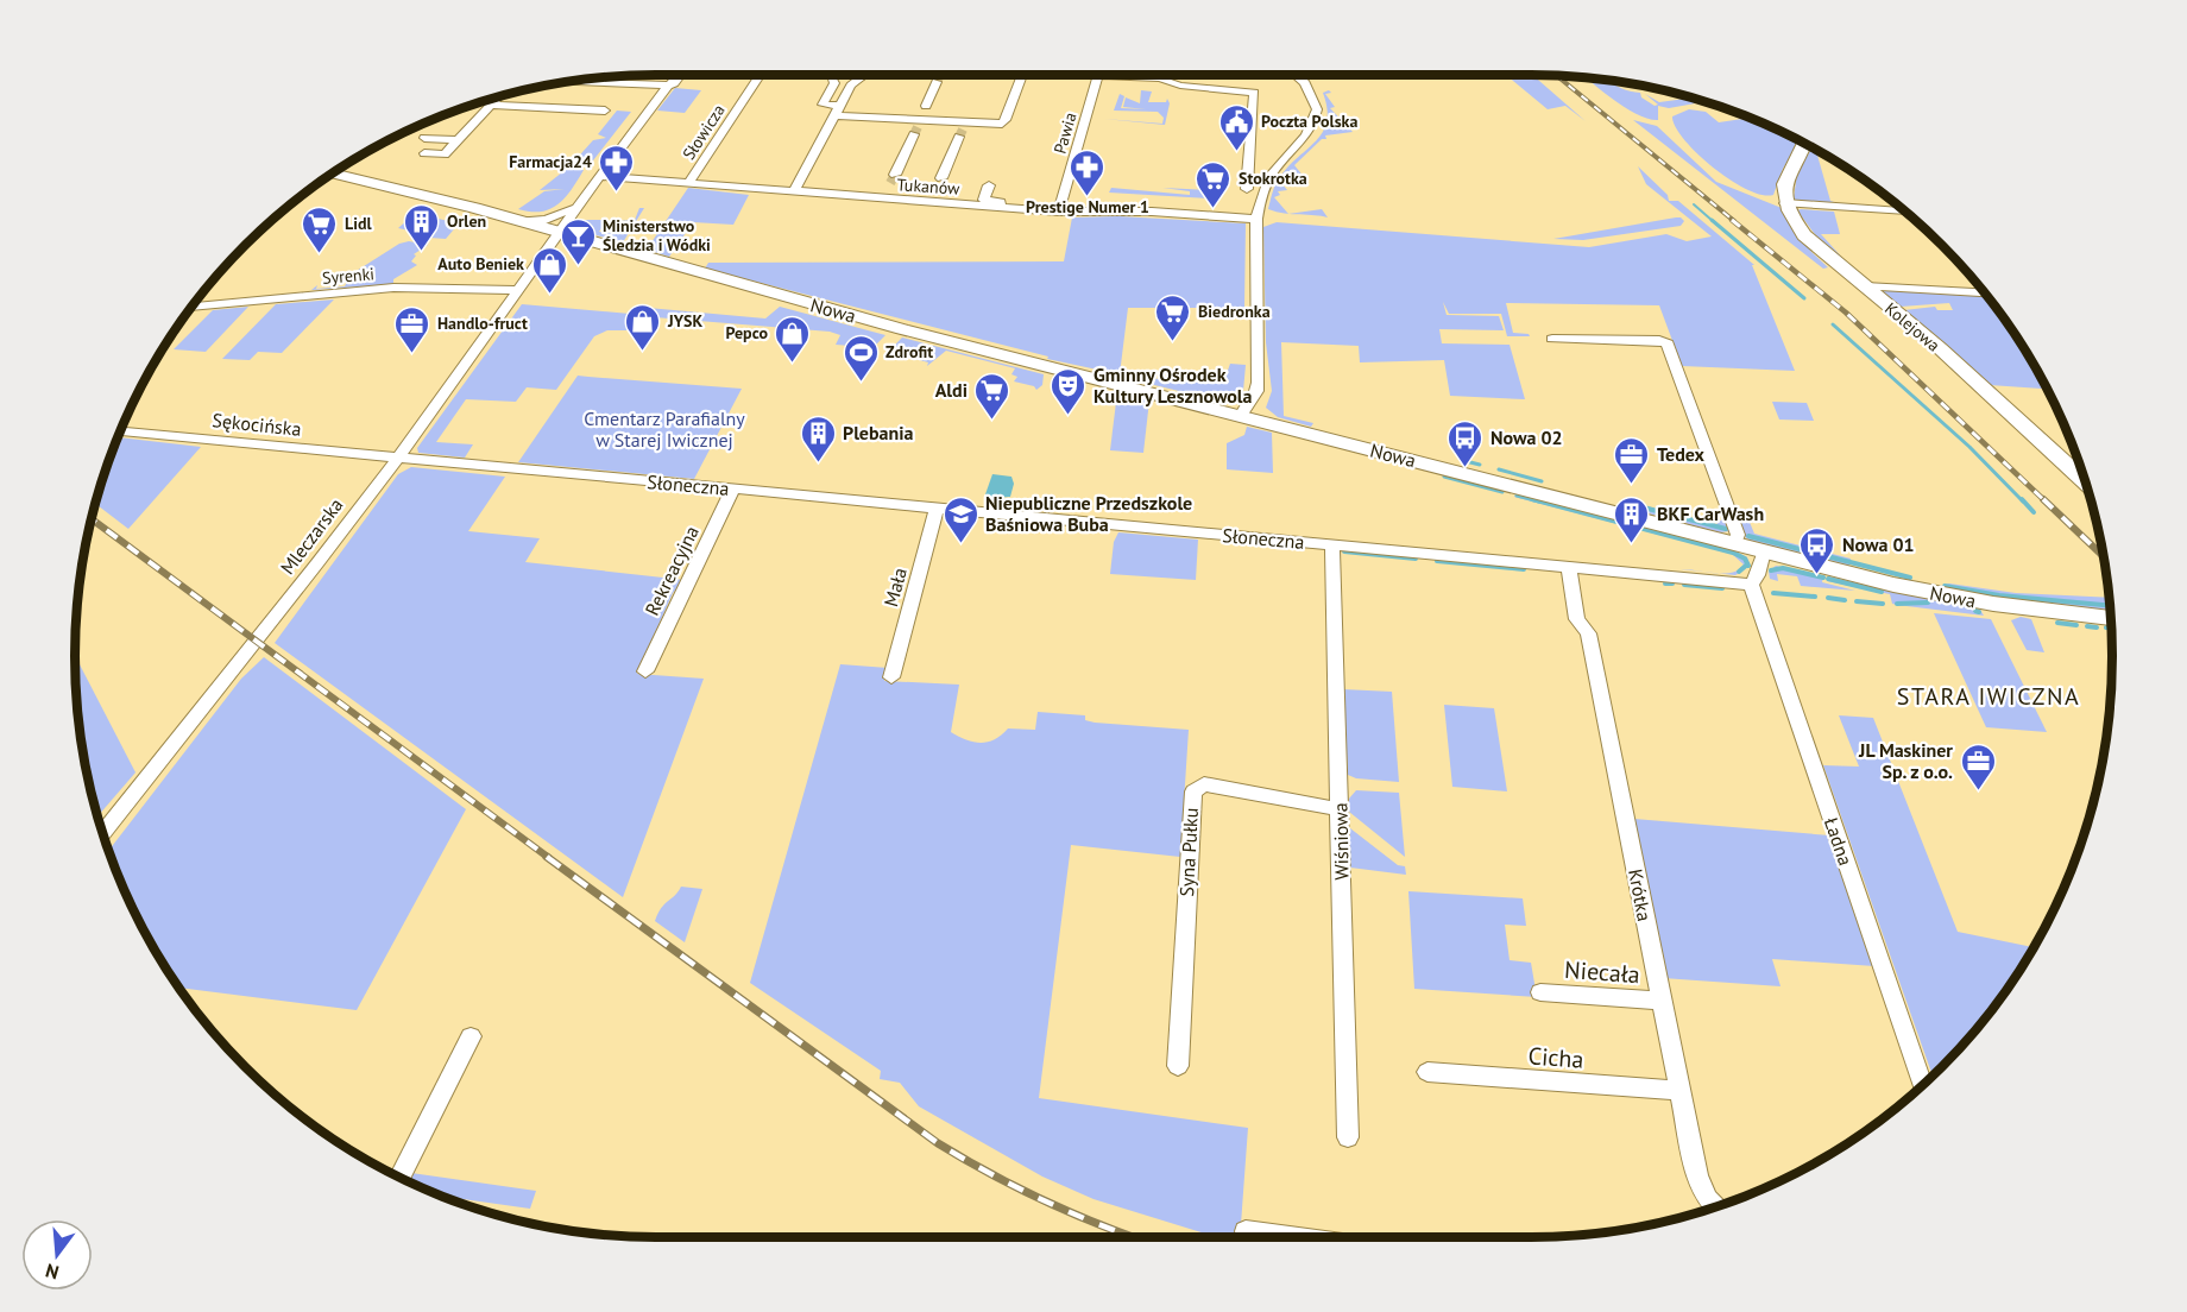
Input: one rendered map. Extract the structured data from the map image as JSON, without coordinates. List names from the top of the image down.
{
  "streets": {
    "main road": ["Nowa", "Kolejowa"],
    "street": [
      "Słowicza",
      "Pawia",
      "Tukanów",
      "Syrenki",
      "Sękocińska",
      "Słoneczna",
      "Mleczarska",
      "Rekreacyjna",
      "Mała",
      "Wiśniowa",
      "Ładna",
      "Syna Pułku",
      "Krótka",
      "Niecała",
      "Cicha"
    ]
  },
  "crossings": [
    ["Słowicza", "Tukanów"],
    ["Pawia", "Tukanów"],
    ["Tukanów", "Mleczarska"],
    ["Syrenki", "Mleczarska"],
    ["Nowa", "Mleczarska"],
    ["Sękocińska", "Słoneczna"],
    ["Sękocińska", "Mleczarska"],
    ["Słoneczna", "Mleczarska"],
    ["Słoneczna", "Rekreacyjna"],
    ["Słoneczna", "Mała"],
    ["Słoneczna", "Wiśniowa"],
    ["Słoneczna", "Ładna"],
    ["Słoneczna", "Krótka"],
    ["Wiśniowa", "Syna Pułku"],
    ["Krótka", "Niecała"],
    ["Krótka", "Cicha"]
  ],
  "districts": ["STARA IWICZNA"],
  "parks": ["Cmentarz Parafialny w Starej Iwicznej"],
  "places": {
    "public building": ["Poczta Polska"],
    "pharmacy": ["Farmacja24", "Prestige Numer 1"],
    "supermarket": [
      "Stokrotka",
      "Lidl",
      "Biedronka",
      "Aldi"
    ],
    "building": ["Orlen", "Plebania", "BKF CarWash"],
    "bar": ["Ministerstwo Śledzia i Wódki"],
    "shop": ["Auto Beniek", "JYSK", "Pepco"],
    "office": ["Handlo-fruct", "Tedex", "JL Maskiner Sp. z o.o."],
    "sports": ["Zdrofit"],
    "theatre": ["Gminny Ośrodek Kultury Lesznowola"],
    "bus stop": ["Nowa 02", "Nowa 01"],
    "school or university": ["Niepubliczne Przedszkole Baśniowa Buba"]
  },
  "north": "bottom"
}
